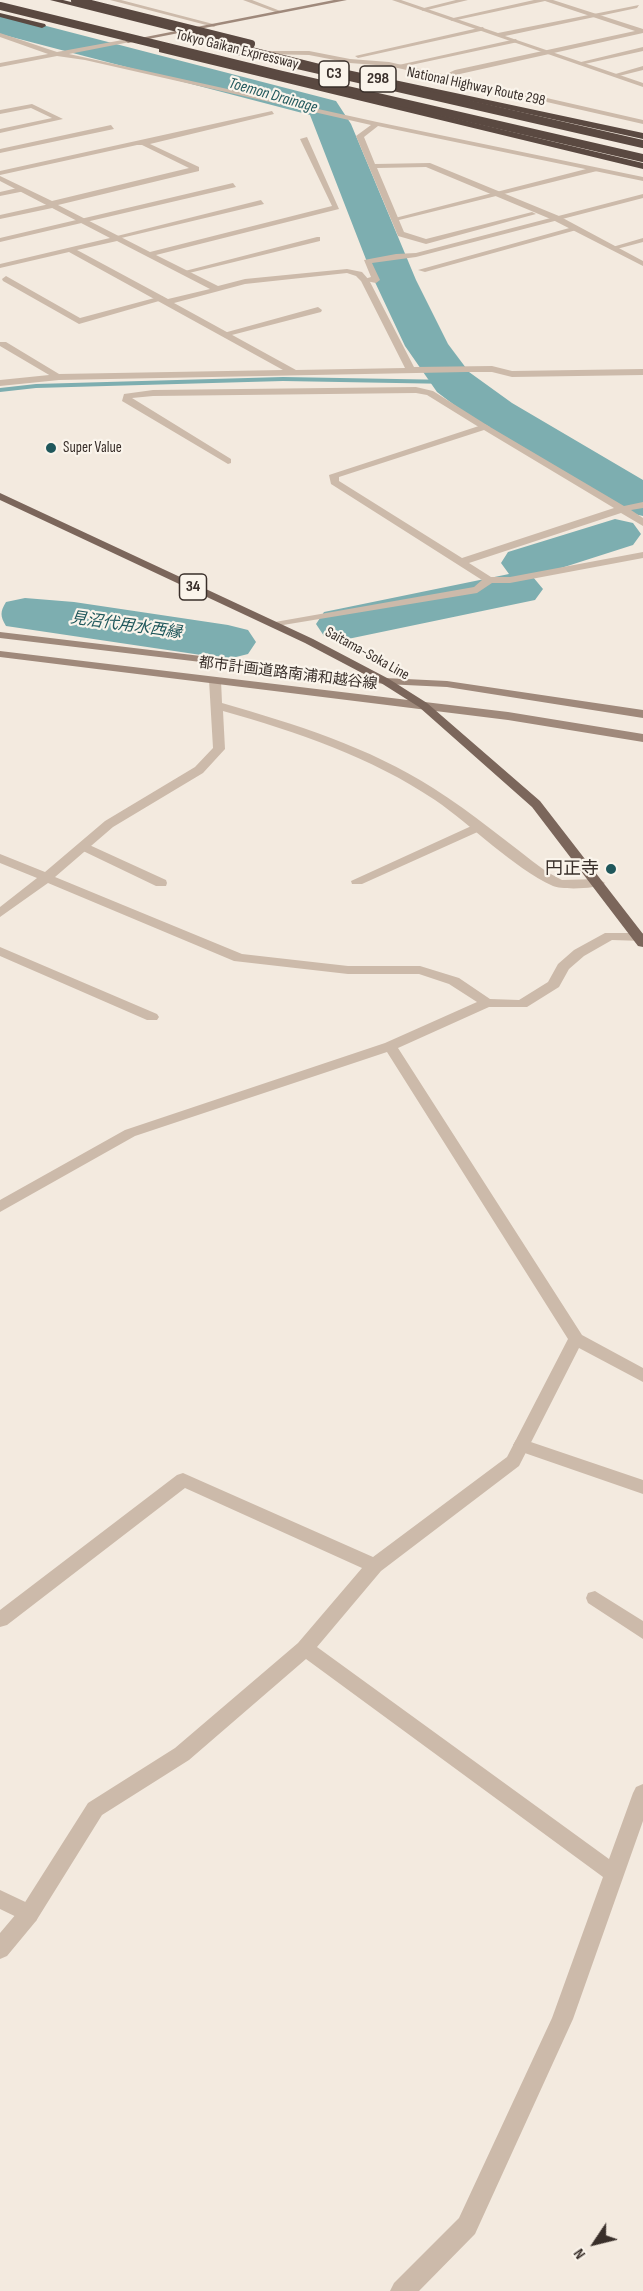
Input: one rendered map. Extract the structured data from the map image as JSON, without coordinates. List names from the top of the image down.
{
  "streets": {
    "highway": [
      "Tokyo Gaikan Expressway",
      "C3",
      "298",
      "National Highway Route 298"
    ],
    "main road": ["34", "Saitama-Soka Line"],
    "street": ["都市計画道路南浦和越谷線"]
  },
  "crossings": [
    ["Tokyo Gaikan Expressway", "National Highway Route 298"],
    ["Saitama-Soka Line", "都市計画道路南浦和越谷線"]
  ],
  "water": ["Toemon Drainage", "見沼代用水西縁"],
  "places": ["Super Value", "円正寺"],
  "north": "bottom left"
}
